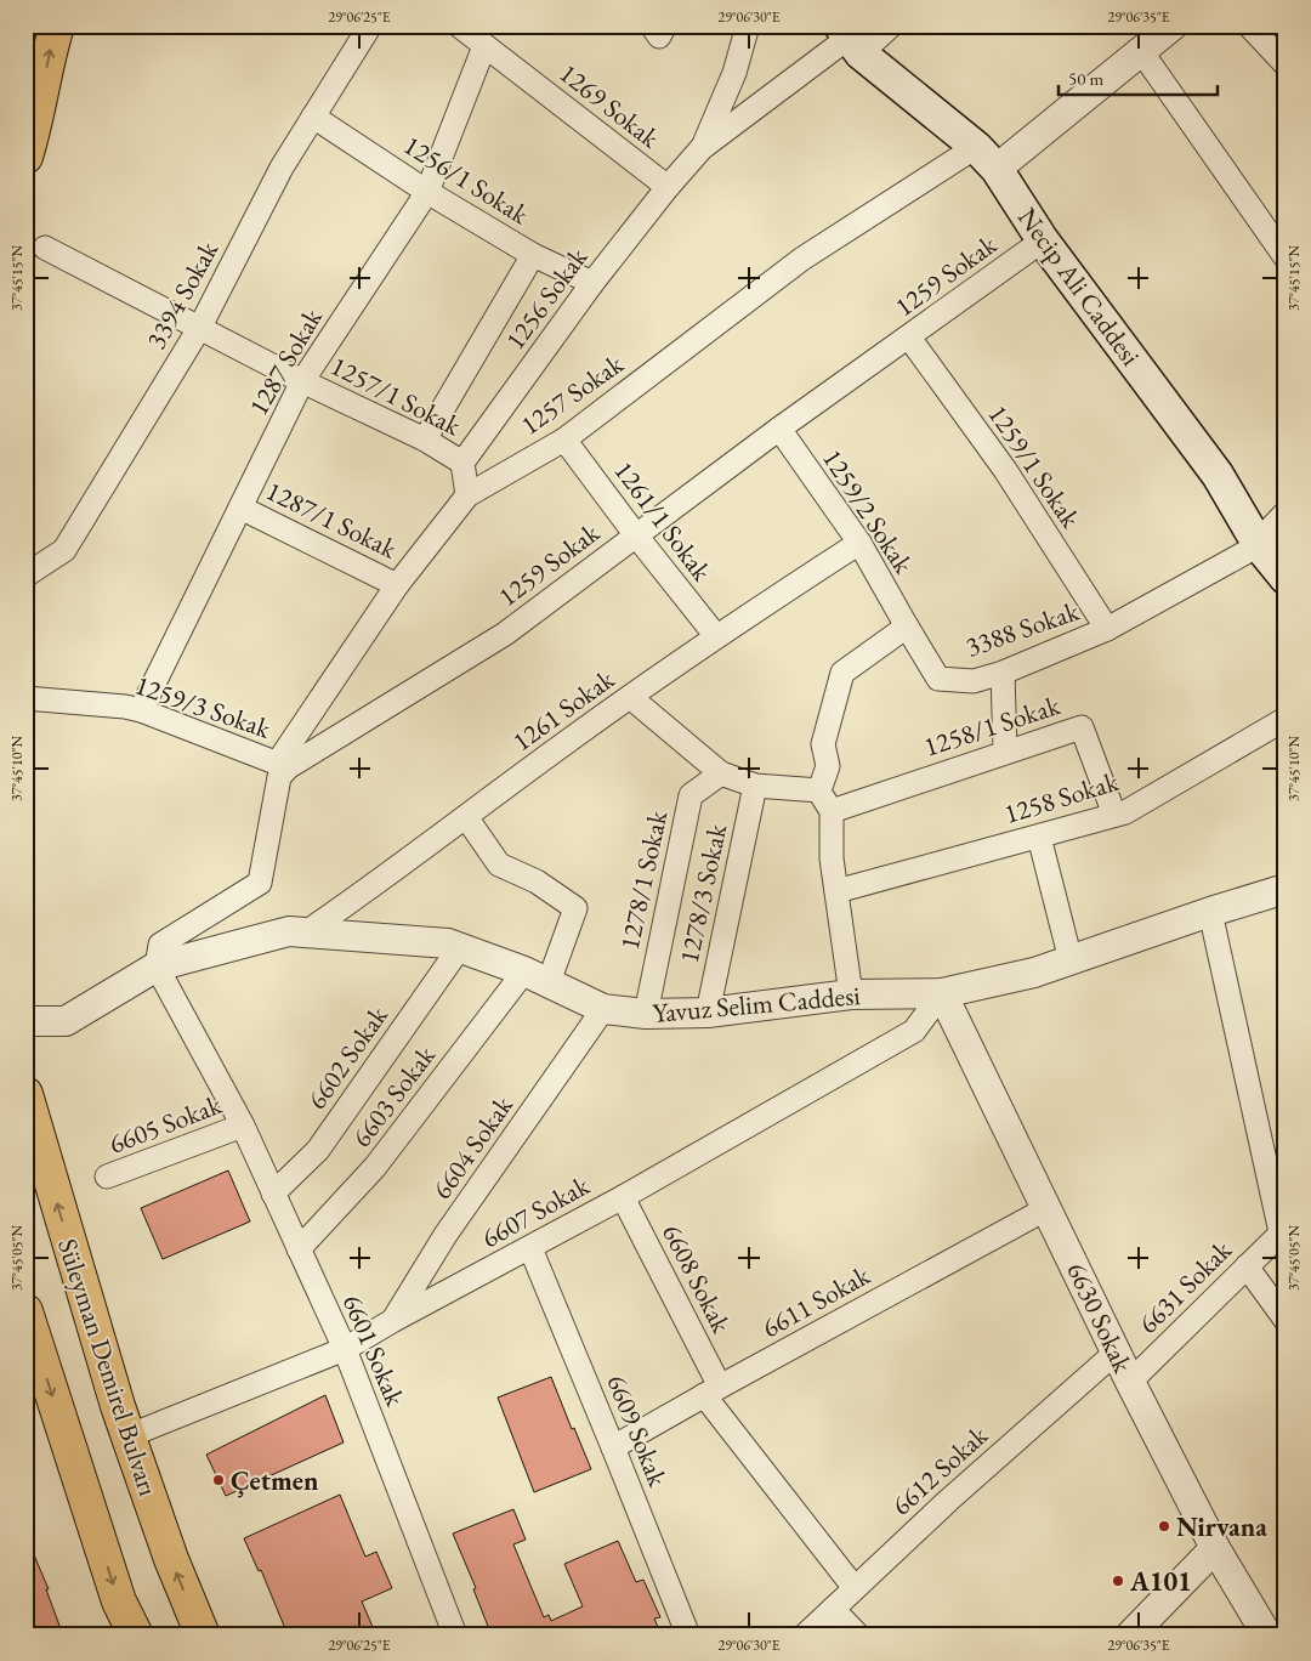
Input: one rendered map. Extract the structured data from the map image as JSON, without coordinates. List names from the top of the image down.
{
  "streets": {
    "main road": ["Necip Ali Caddesi", "Süleyman Demirel Bulvarı"],
    "street": [
      "1269 Sokak",
      "1256/1 Sokak",
      "1259 Sokak",
      "3394 Sokak",
      "1256 Sokak",
      "1287 Sokak",
      "1257 Sokak",
      "1257/1 Sokak",
      "1259/1 Sokak",
      "1259/2 Sokak",
      "1287/1 Sokak",
      "1261/1 Sokak",
      "3388 Sokak",
      "1259/3 Sokak",
      "1261 Sokak",
      "1258/1 Sokak",
      "1258 Sokak",
      "1278/1 Sokak",
      "1278/3 Sokak",
      "Yavuz Selim Caddesi",
      "6602 Sokak",
      "6603 Sokak",
      "6605 Sokak",
      "6604 Sokak",
      "6607 Sokak",
      "6608 Sokak",
      "6631 Sokak",
      "6611 Sokak",
      "6630 Sokak",
      "6601 Sokak",
      "6609 Sokak",
      "6612 Sokak"
    ]
  },
  "crossings": [
    ["1269 Sokak", "1256 Sokak"],
    ["1269 Sokak", "1287 Sokak"],
    ["1256/1 Sokak", "3394 Sokak"],
    ["1256/1 Sokak", "1256 Sokak"],
    ["1256/1 Sokak", "1287 Sokak"],
    ["1259 Sokak", "Necip Ali Caddesi"],
    ["1259 Sokak", "1257 Sokak"],
    ["1259 Sokak", "1259/1 Sokak"],
    ["1259 Sokak", "1259/2 Sokak"],
    ["1259 Sokak", "1261/1 Sokak"],
    ["1259 Sokak", "1259/3 Sokak"],
    ["Necip Ali Caddesi", "1256 Sokak"],
    ["Necip Ali Caddesi", "1257 Sokak"],
    ["Necip Ali Caddesi", "3388 Sokak"],
    ["3394 Sokak", "1257/1 Sokak"],
    ["1256 Sokak", "1257/1 Sokak"],
    ["1287 Sokak", "1257/1 Sokak"],
    ["1287 Sokak", "1287/1 Sokak"],
    ["1287 Sokak", "1259/3 Sokak"],
    ["1257 Sokak", "1287/1 Sokak"],
    ["1257 Sokak", "1261/1 Sokak"],
    ["1257 Sokak", "1259/3 Sokak"],
    ["1259/1 Sokak", "3388 Sokak"],
    ["1259/2 Sokak", "3388 Sokak"],
    ["1259/2 Sokak", "1261 Sokak"],
    ["1261/1 Sokak", "1261 Sokak"],
    ["1261 Sokak", "Yavuz Selim Caddesi"],
    ["1261 Sokak", "6603 Sokak"],
    ["1258/1 Sokak", "1258 Sokak"],
    ["1278/1 Sokak", "Yavuz Selim Caddesi"],
    ["1278/3 Sokak", "Yavuz Selim Caddesi"],
    ["Yavuz Selim Caddesi", "6602 Sokak"],
    ["Yavuz Selim Caddesi", "6603 Sokak"],
    ["Yavuz Selim Caddesi", "6604 Sokak"],
    ["Yavuz Selim Caddesi", "6607 Sokak"],
    ["Yavuz Selim Caddesi", "6631 Sokak"],
    ["Yavuz Selim Caddesi", "6630 Sokak"],
    ["Yavuz Selim Caddesi", "6601 Sokak"],
    ["6602 Sokak", "6601 Sokak"],
    ["6603 Sokak", "6601 Sokak"],
    ["6605 Sokak", "6601 Sokak"],
    ["6604 Sokak", "6607 Sokak"],
    ["6607 Sokak", "6608 Sokak"],
    ["6607 Sokak", "6630 Sokak"],
    ["6607 Sokak", "6601 Sokak"],
    ["6607 Sokak", "Süleyman Demirel Bulvarı"],
    ["6607 Sokak", "6609 Sokak"],
    ["6608 Sokak", "6611 Sokak"],
    ["6608 Sokak", "6612 Sokak"],
    ["6631 Sokak", "6630 Sokak"],
    ["6611 Sokak", "6630 Sokak"],
    ["6611 Sokak", "6609 Sokak"],
    ["6630 Sokak", "6612 Sokak"]
  ],
  "places": ["Çetmen", "Nirvana", "A101"],
  "scale_bar": "50 m",
  "coordinates": [
    "29°06'25\"E",
    "29°06'30\"E",
    "29°06'35\"E",
    "37°45'15\"N",
    "37°45'10\"N",
    "37°45'05\"N"
  ]
}
